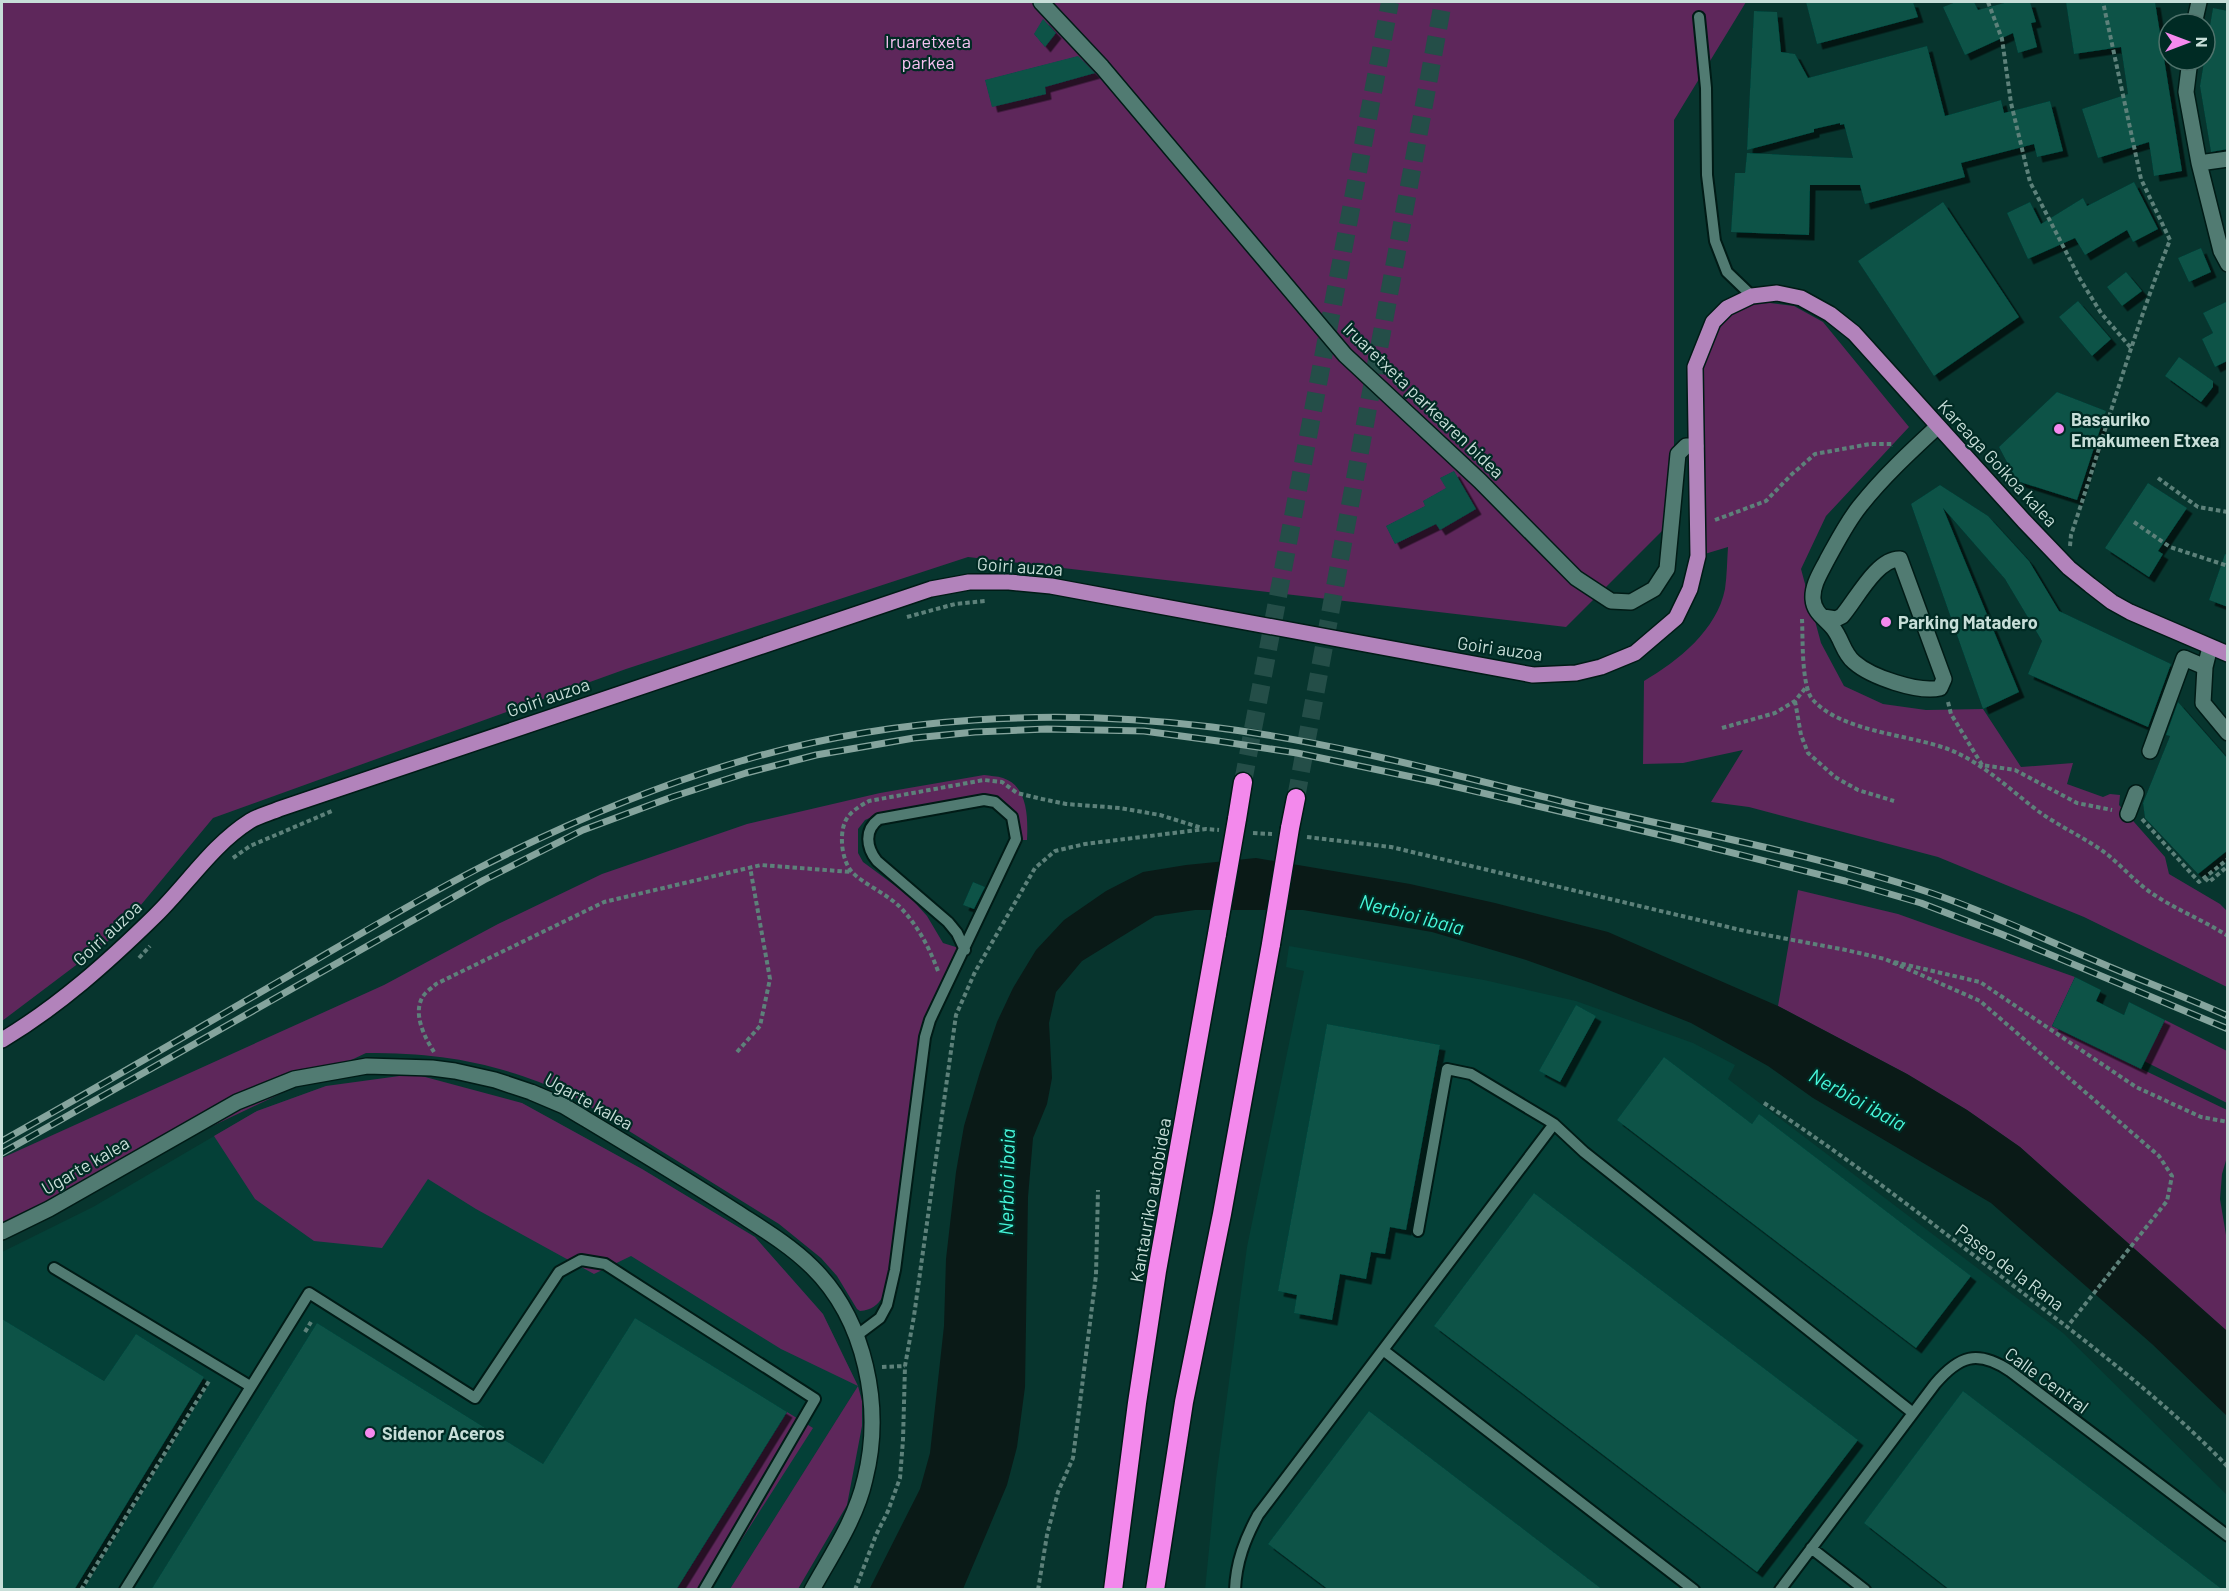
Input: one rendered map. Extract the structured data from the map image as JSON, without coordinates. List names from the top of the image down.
{
  "streets": {
    "highway": ["Kantauriko autobidea"],
    "main road": ["Kareaga Goikoa kalea", "Goiri auzoa"],
    "street": ["Iruaretxeta parkearen bidea", "Ugarte kalea"],
    "lane": ["Calle Central"],
    "path": ["Paseo de la Rana"]
  },
  "crossings": [
    ["Iruaretxeta parkearen bidea", "Goiri auzoa"],
    ["Kareaga Goikoa kalea", "Goiri auzoa"]
  ],
  "water": ["Nerbioi ibaia"],
  "parks": ["Iruaretxeta parkea"],
  "places": ["Basauriko Emakumeen Etxea", "Parking Matadero", "Sidenor Aceros"],
  "north": "right"
}
